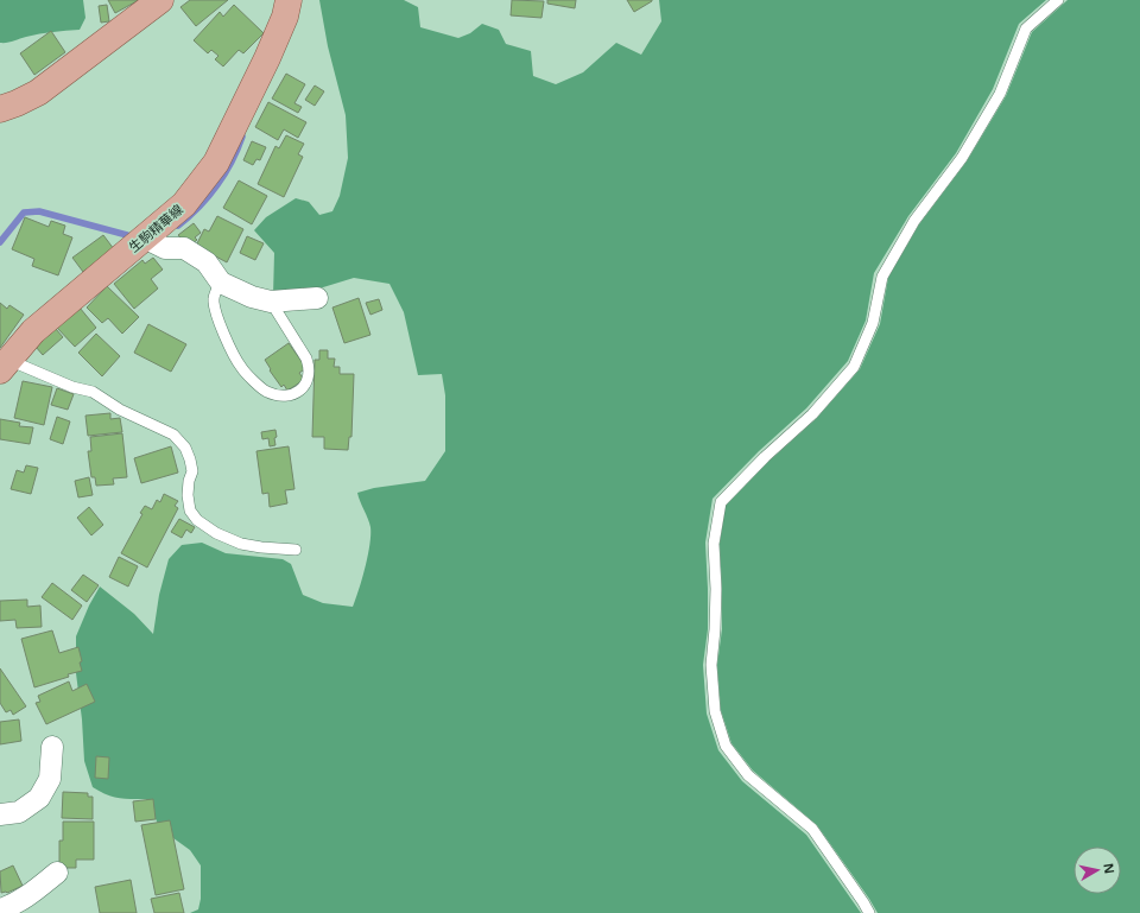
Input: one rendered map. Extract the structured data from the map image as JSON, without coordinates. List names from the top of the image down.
{
  "streets": {
    "main road": ["生駒精華線"]
  },
  "north": "right"
}
